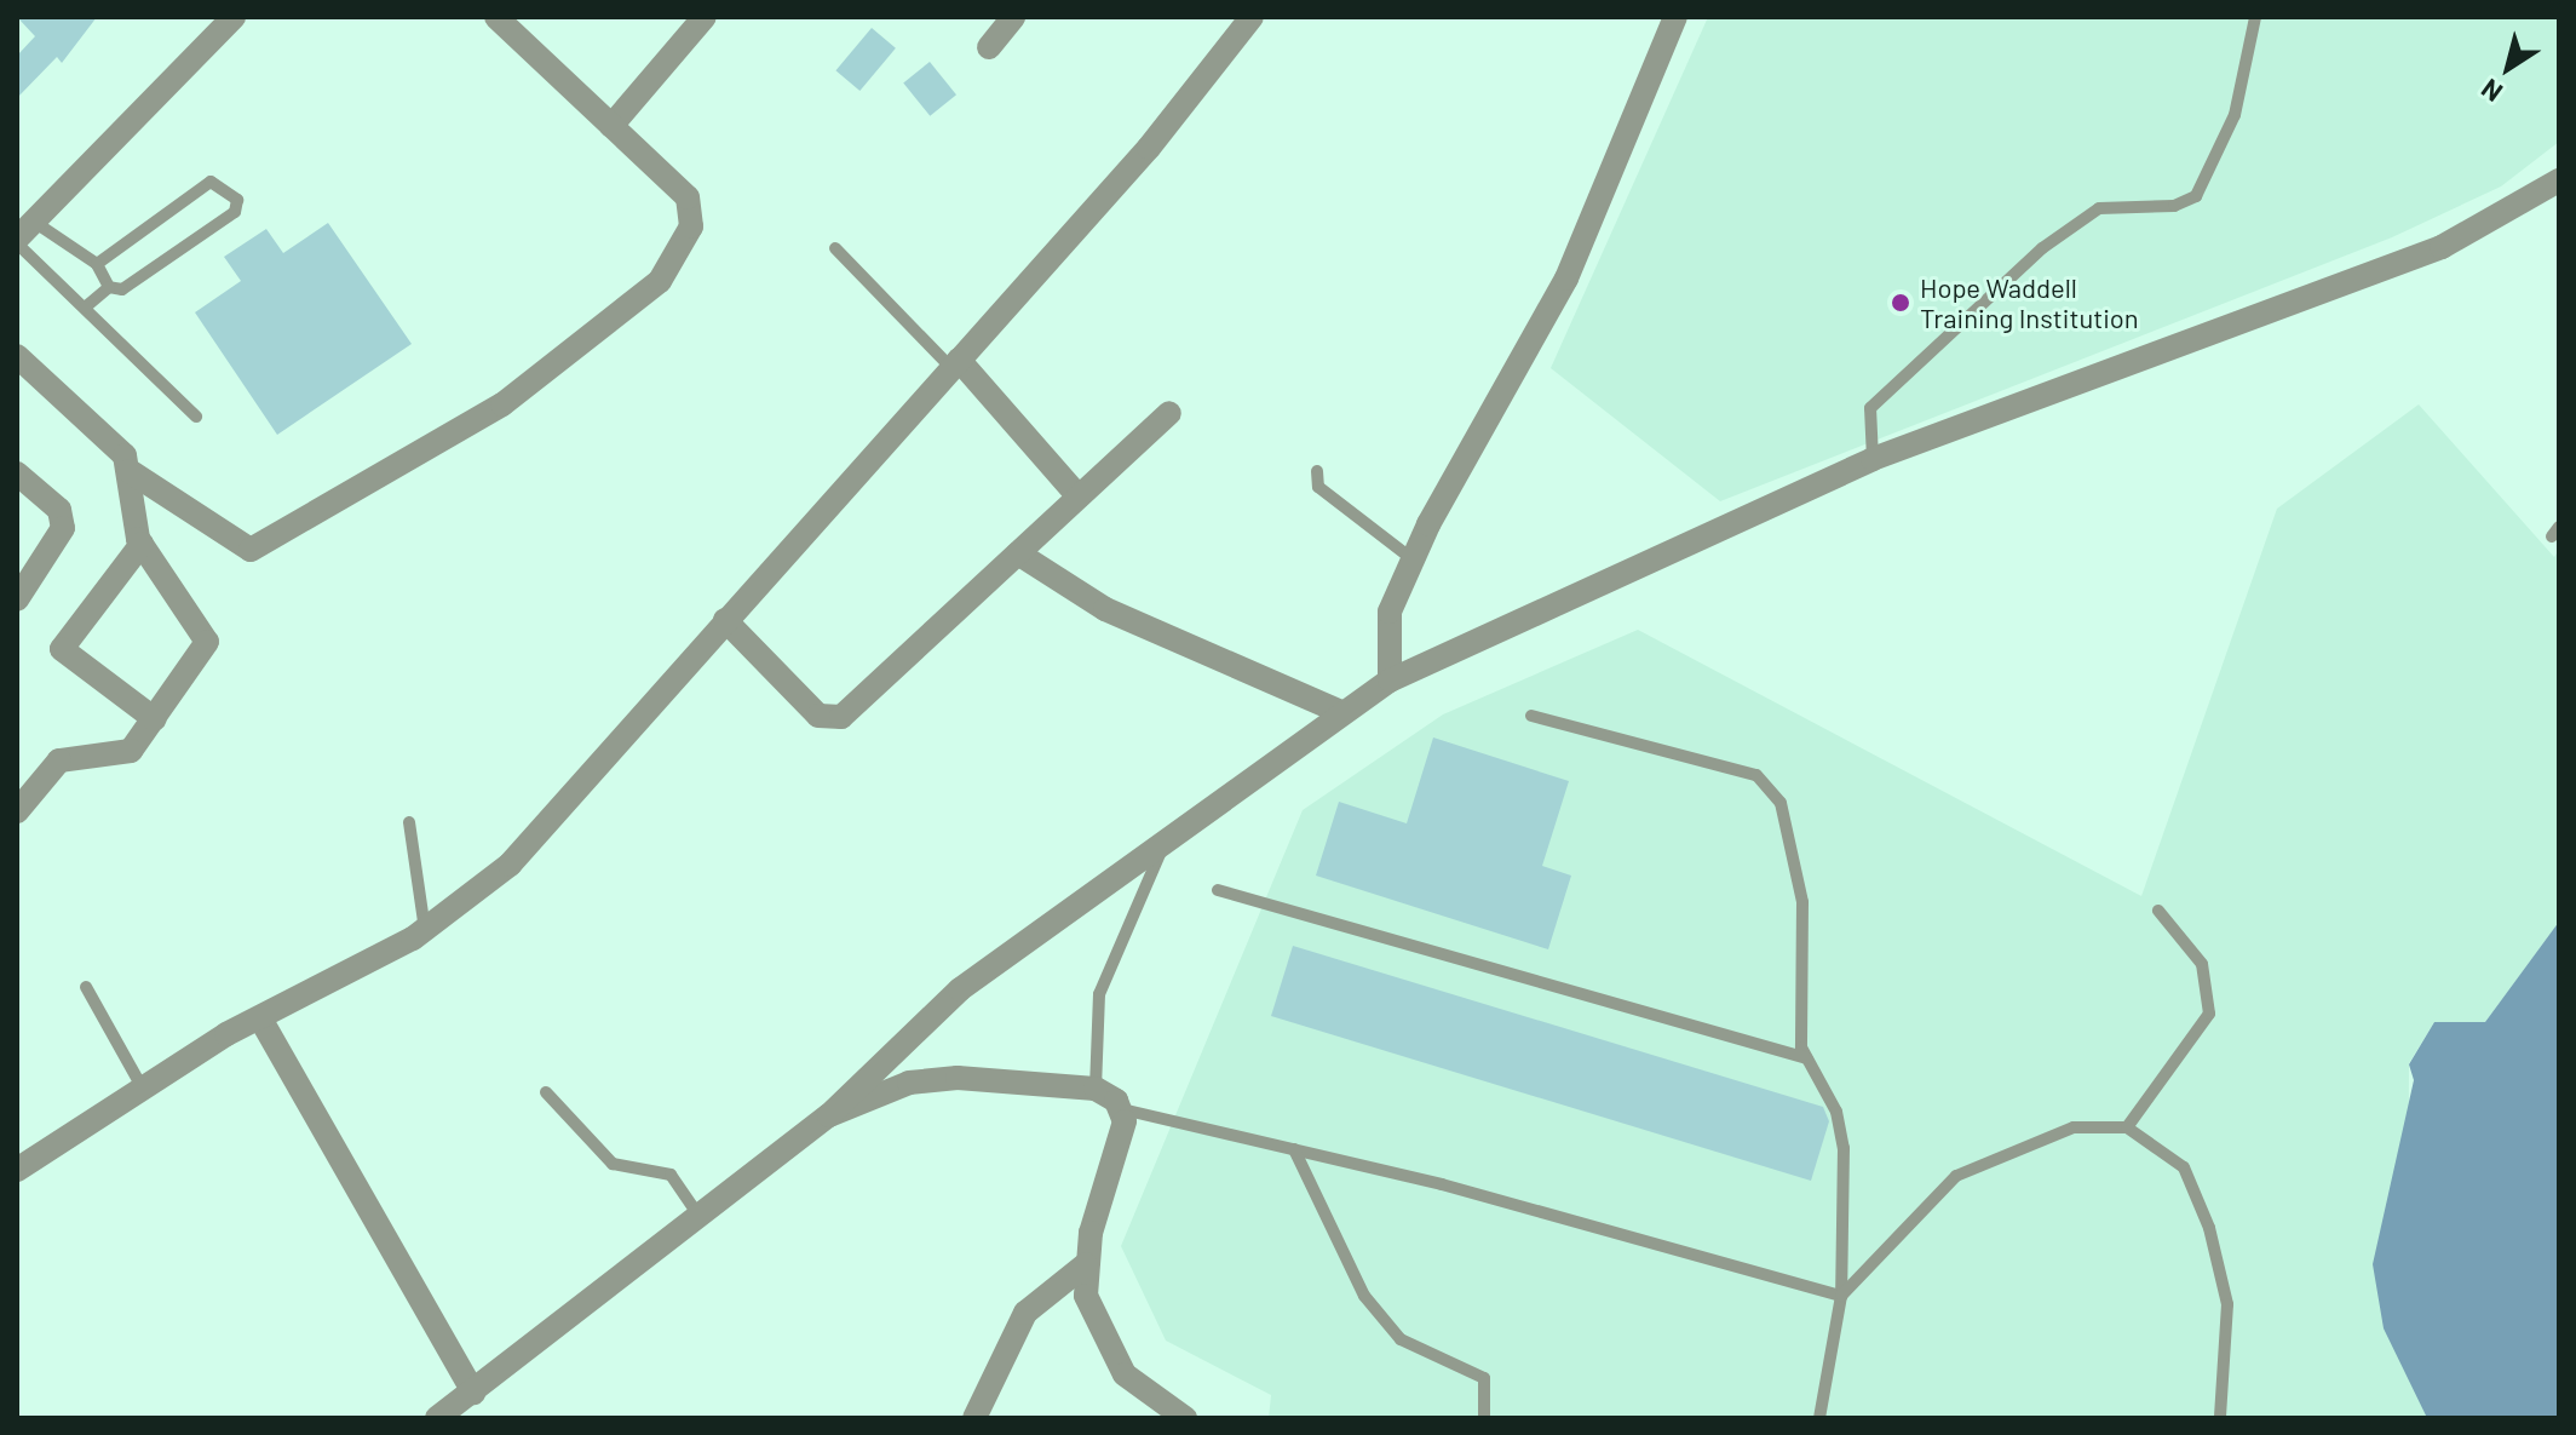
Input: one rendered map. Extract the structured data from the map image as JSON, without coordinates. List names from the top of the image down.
{
  "places": ["Hope Waddell Training Institution"],
  "north": "bottom left"
}
